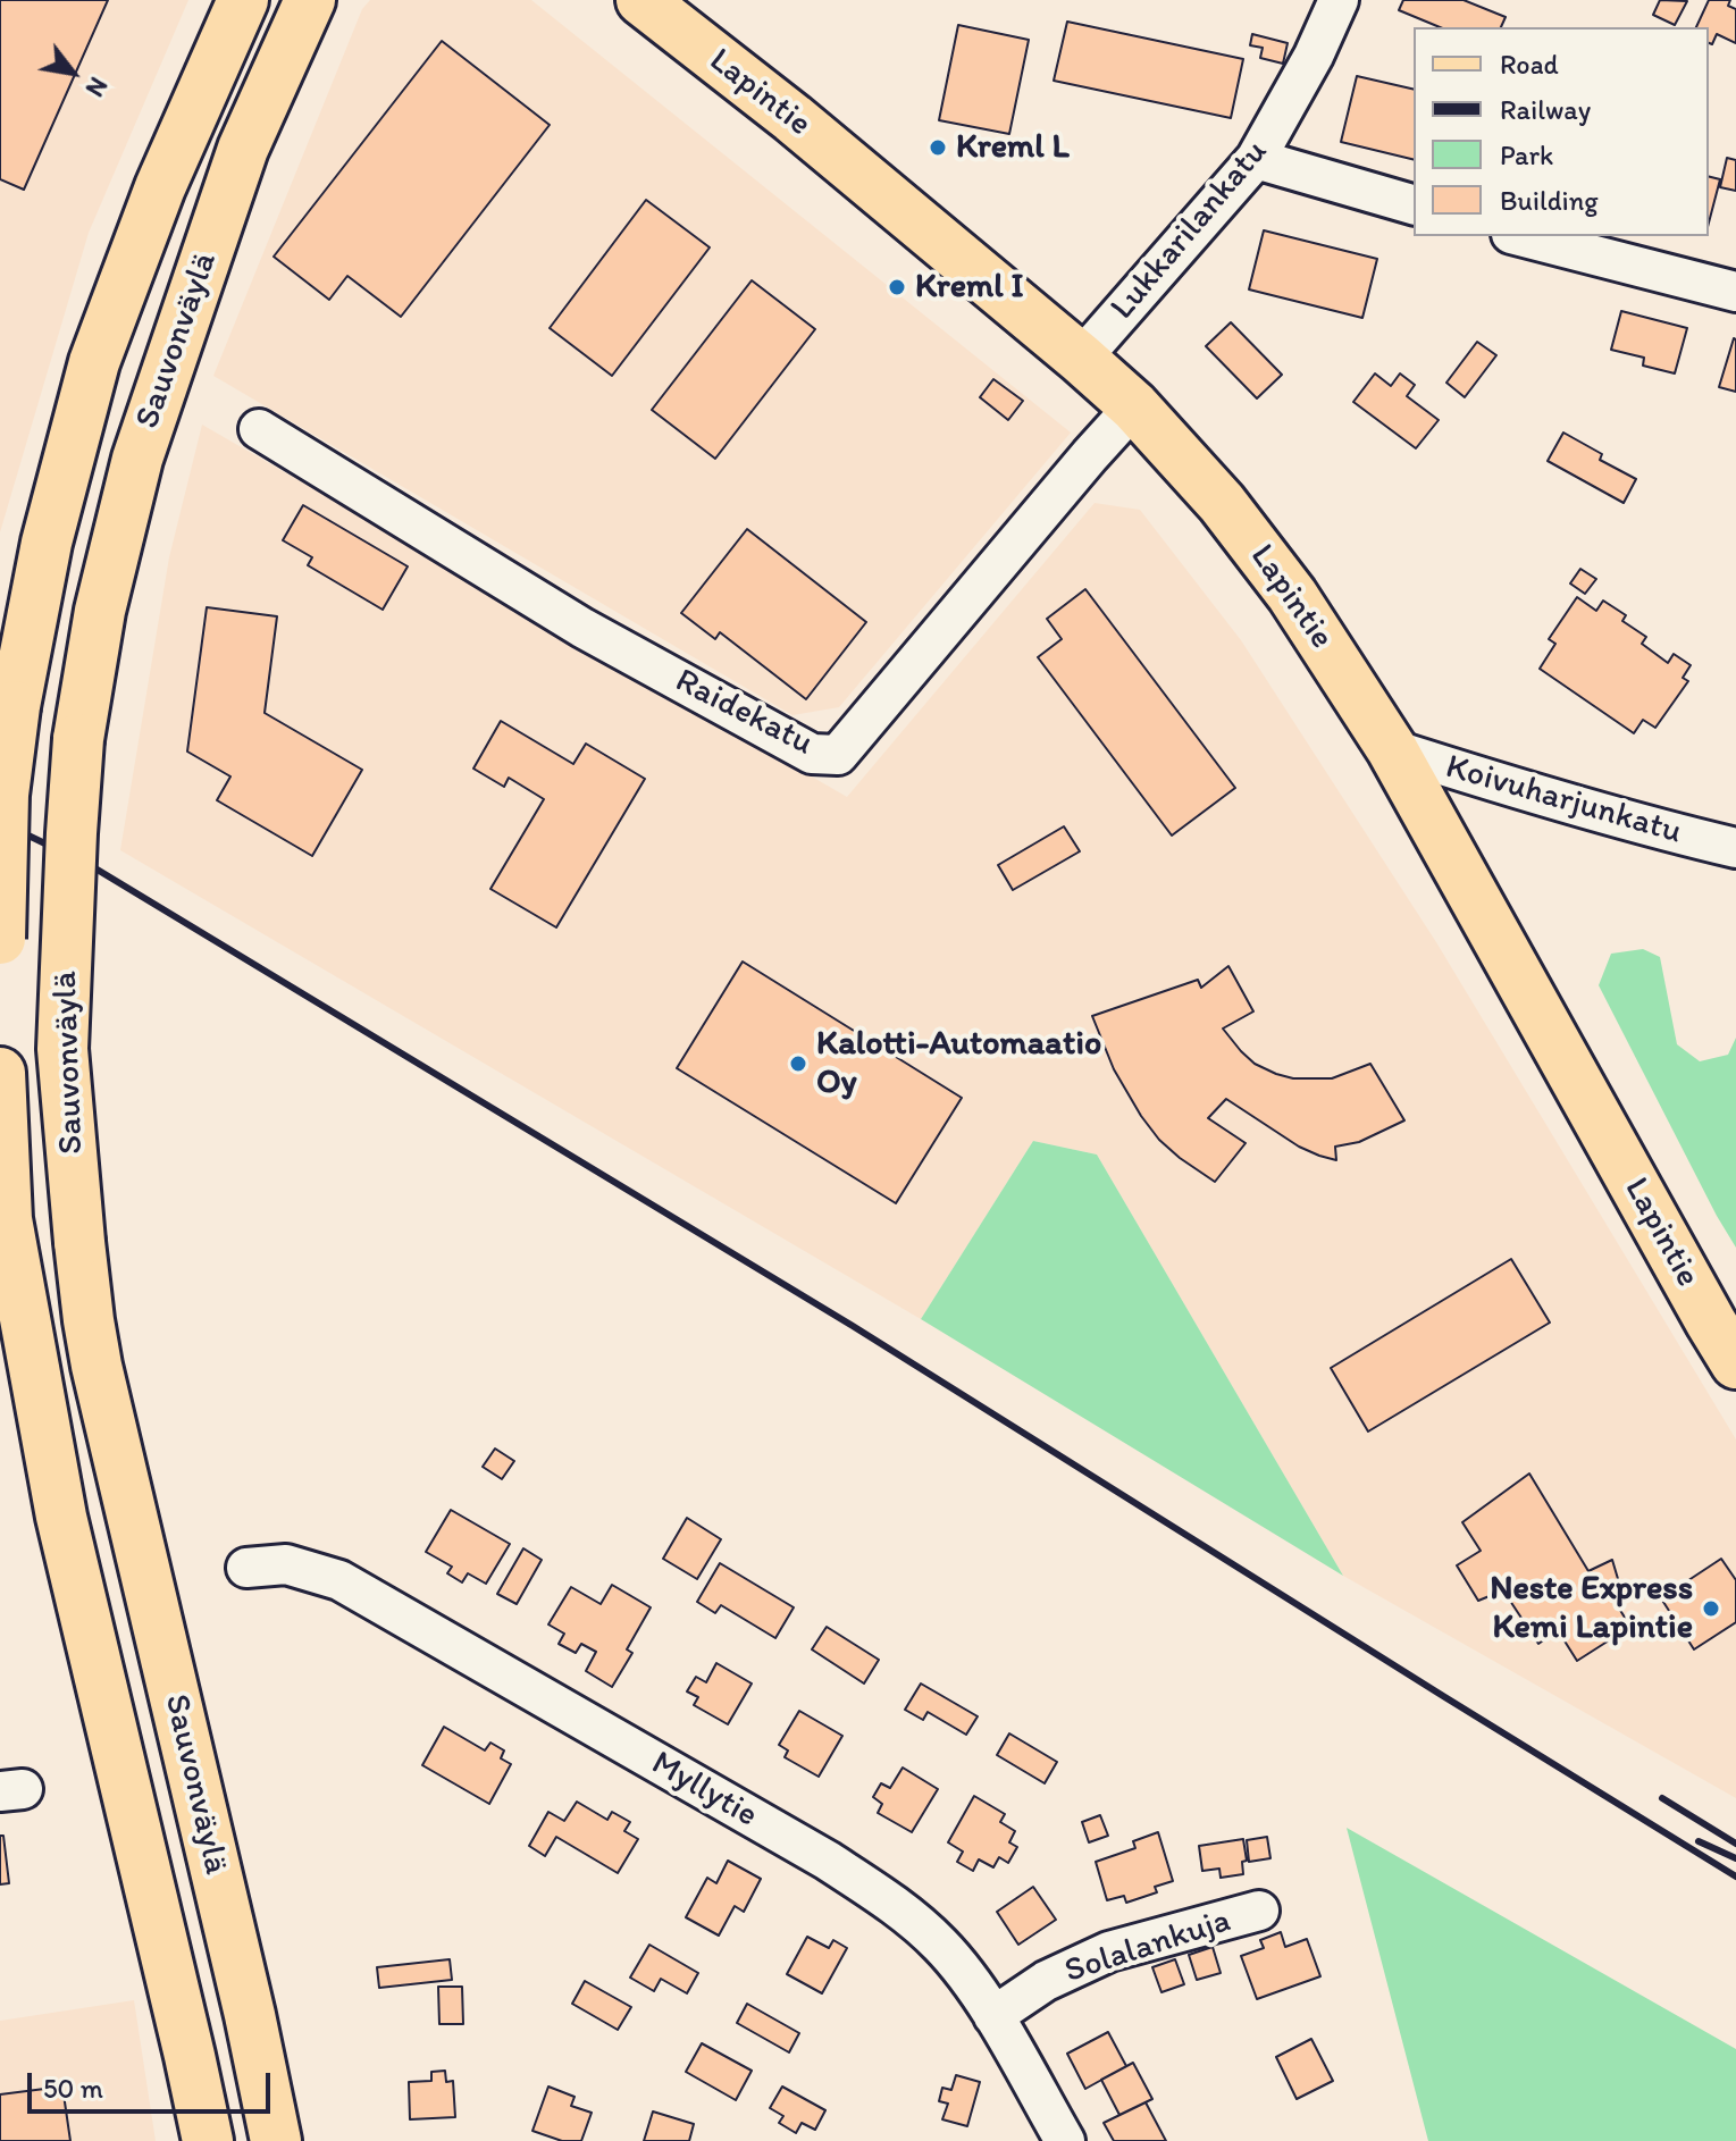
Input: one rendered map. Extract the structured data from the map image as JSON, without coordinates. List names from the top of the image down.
{
  "streets": {
    "main road": ["Lapintie", "Sauvonväylä"],
    "street": [
      "Lukkarilankatu",
      "Raidekatu",
      "Koivuharjunkatu",
      "Myllytie",
      "Solalankuja"
    ]
  },
  "crossings": [
    ["Lapintie", "Lukkarilankatu"],
    ["Lapintie", "Raidekatu"],
    ["Lapintie", "Koivuharjunkatu"],
    ["Myllytie", "Solalankuja"]
  ],
  "places": [
    "Kreml L",
    "Kreml I",
    "Kalotti-Automaatio Oy",
    "Neste Express Kemi Lapintie"
  ],
  "legend": [
    "Road",
    "Railway",
    "Park",
    "Building"
  ],
  "scale_bar": "50 m",
  "north": "bottom right"
}
